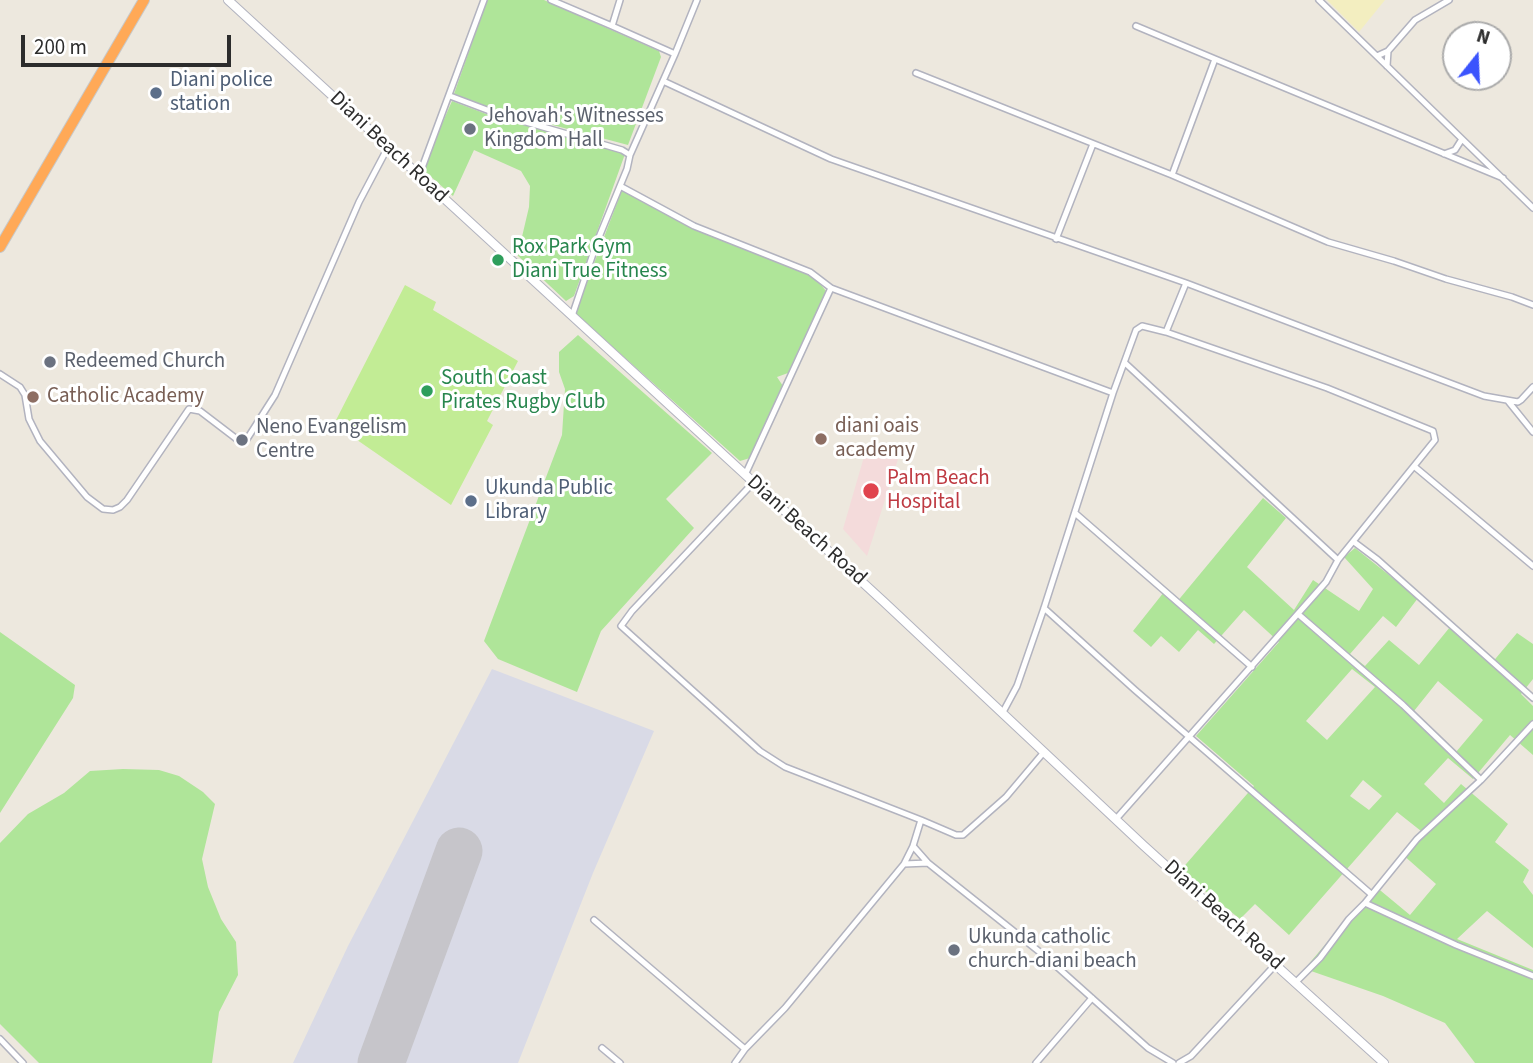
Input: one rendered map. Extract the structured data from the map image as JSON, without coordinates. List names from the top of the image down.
{
  "streets": {
    "main road": ["Diani Beach Road"]
  },
  "places": [
    "Diani police station",
    "Jehovah's Witnesses Kingdom Hall",
    "Rox Park Gym Diani True Fitness",
    "Redeemed Church",
    "South Coast Pirates Rugby Club",
    "Catholic Academy",
    "diani oais academy",
    "Neno Evangelism Centre",
    "Palm Beach Hospital",
    "Ukunda Public Library",
    "Ukunda catholic church-diani beach"
  ],
  "scale_bar": "200 m",
  "north": "top"
}
